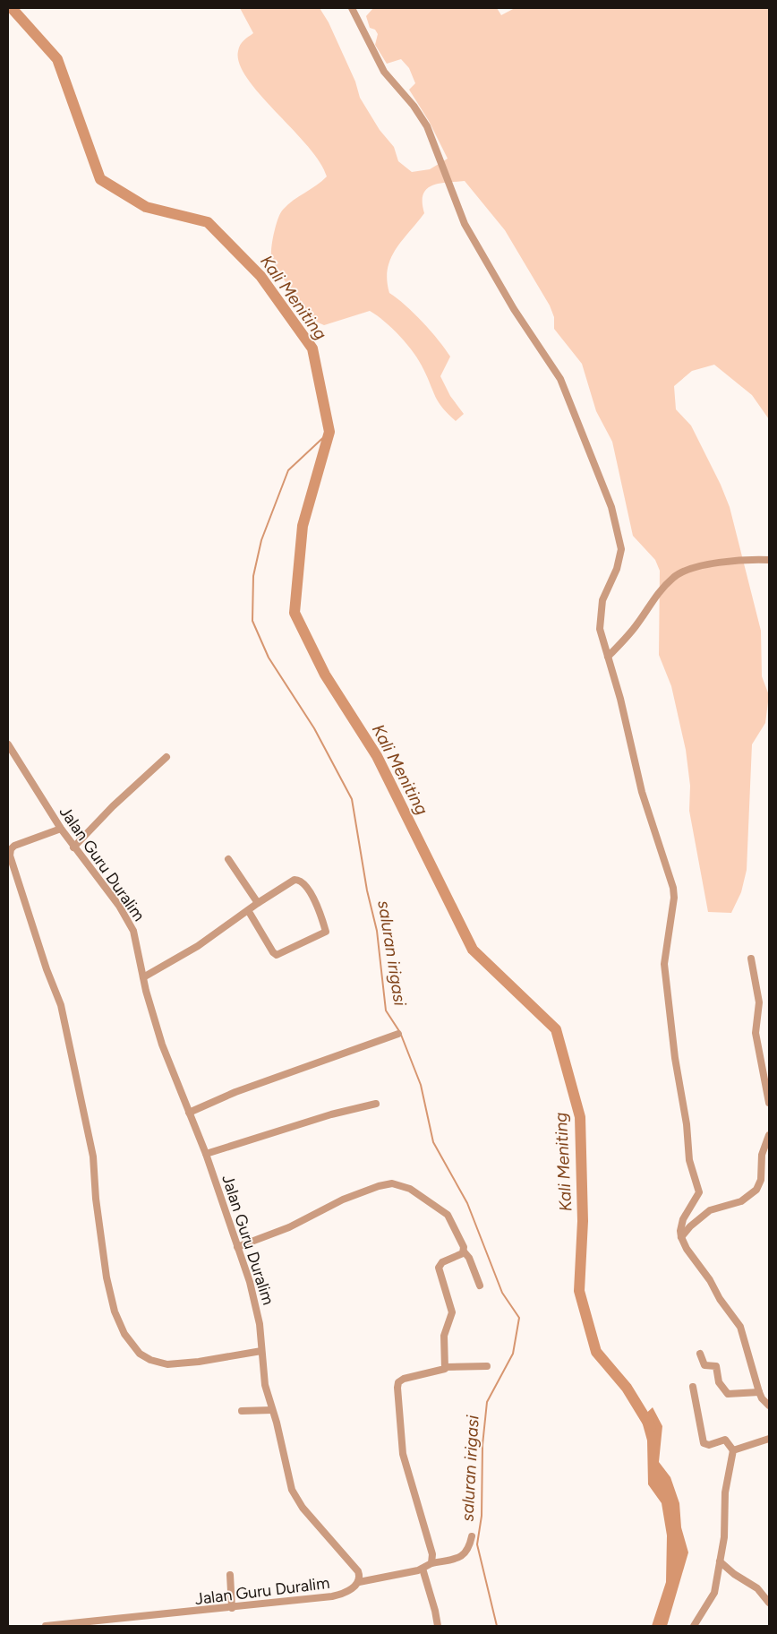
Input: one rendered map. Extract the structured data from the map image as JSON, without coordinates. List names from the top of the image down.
{
  "streets": {
    "street": ["Jalan Guru Duralim"]
  },
  "water": ["Kali Meniting", "saluran irigasi"]
}
